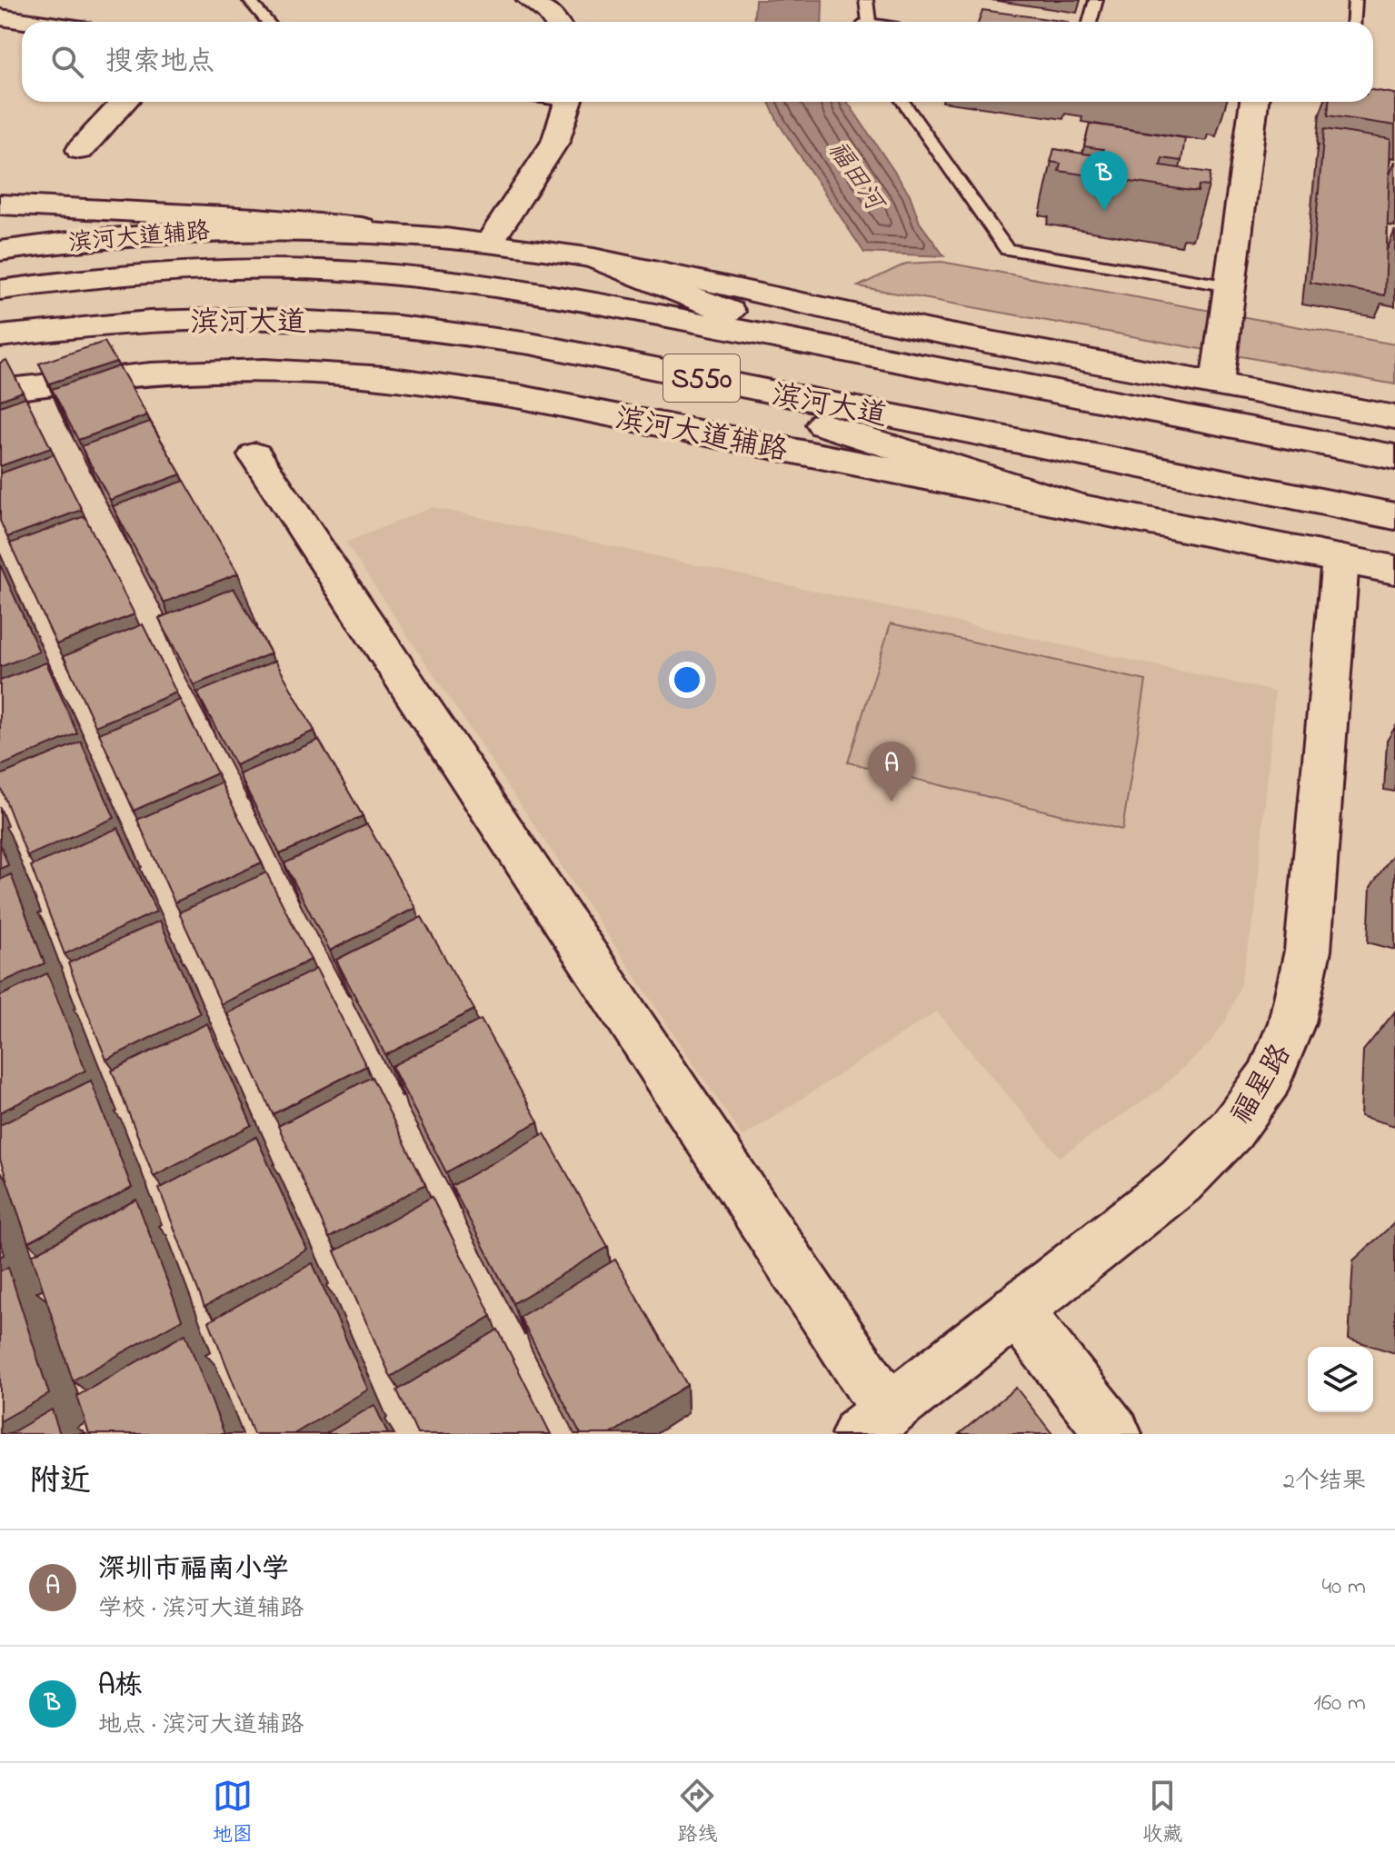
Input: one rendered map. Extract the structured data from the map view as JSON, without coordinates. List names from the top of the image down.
{
  "streets": {
    "main road": [
      "滨河大道辅路",
      "滨河大道",
      "S550",
      "福星路"
    ]
  },
  "crossings": [
    ["滨河大道辅路", "福星路"]
  ],
  "water": ["福田河"],
  "page": {
    "search": "搜索地点",
    "pins": ["B", "A"],
    "heading": ["附近", "2个结果"],
    "list": [
      {
        "mark": "A",
        "name": "深圳市福南小学",
        "note": "学校 · 滨河大道辅路",
        "value": "40 m"
      },
      {
        "mark": "B",
        "name": "A栋",
        "note": "地点 · 滨河大道辅路",
        "value": "160 m"
      }
    ],
    "nav": ["地图", "路线", "收藏"]
  }
}
